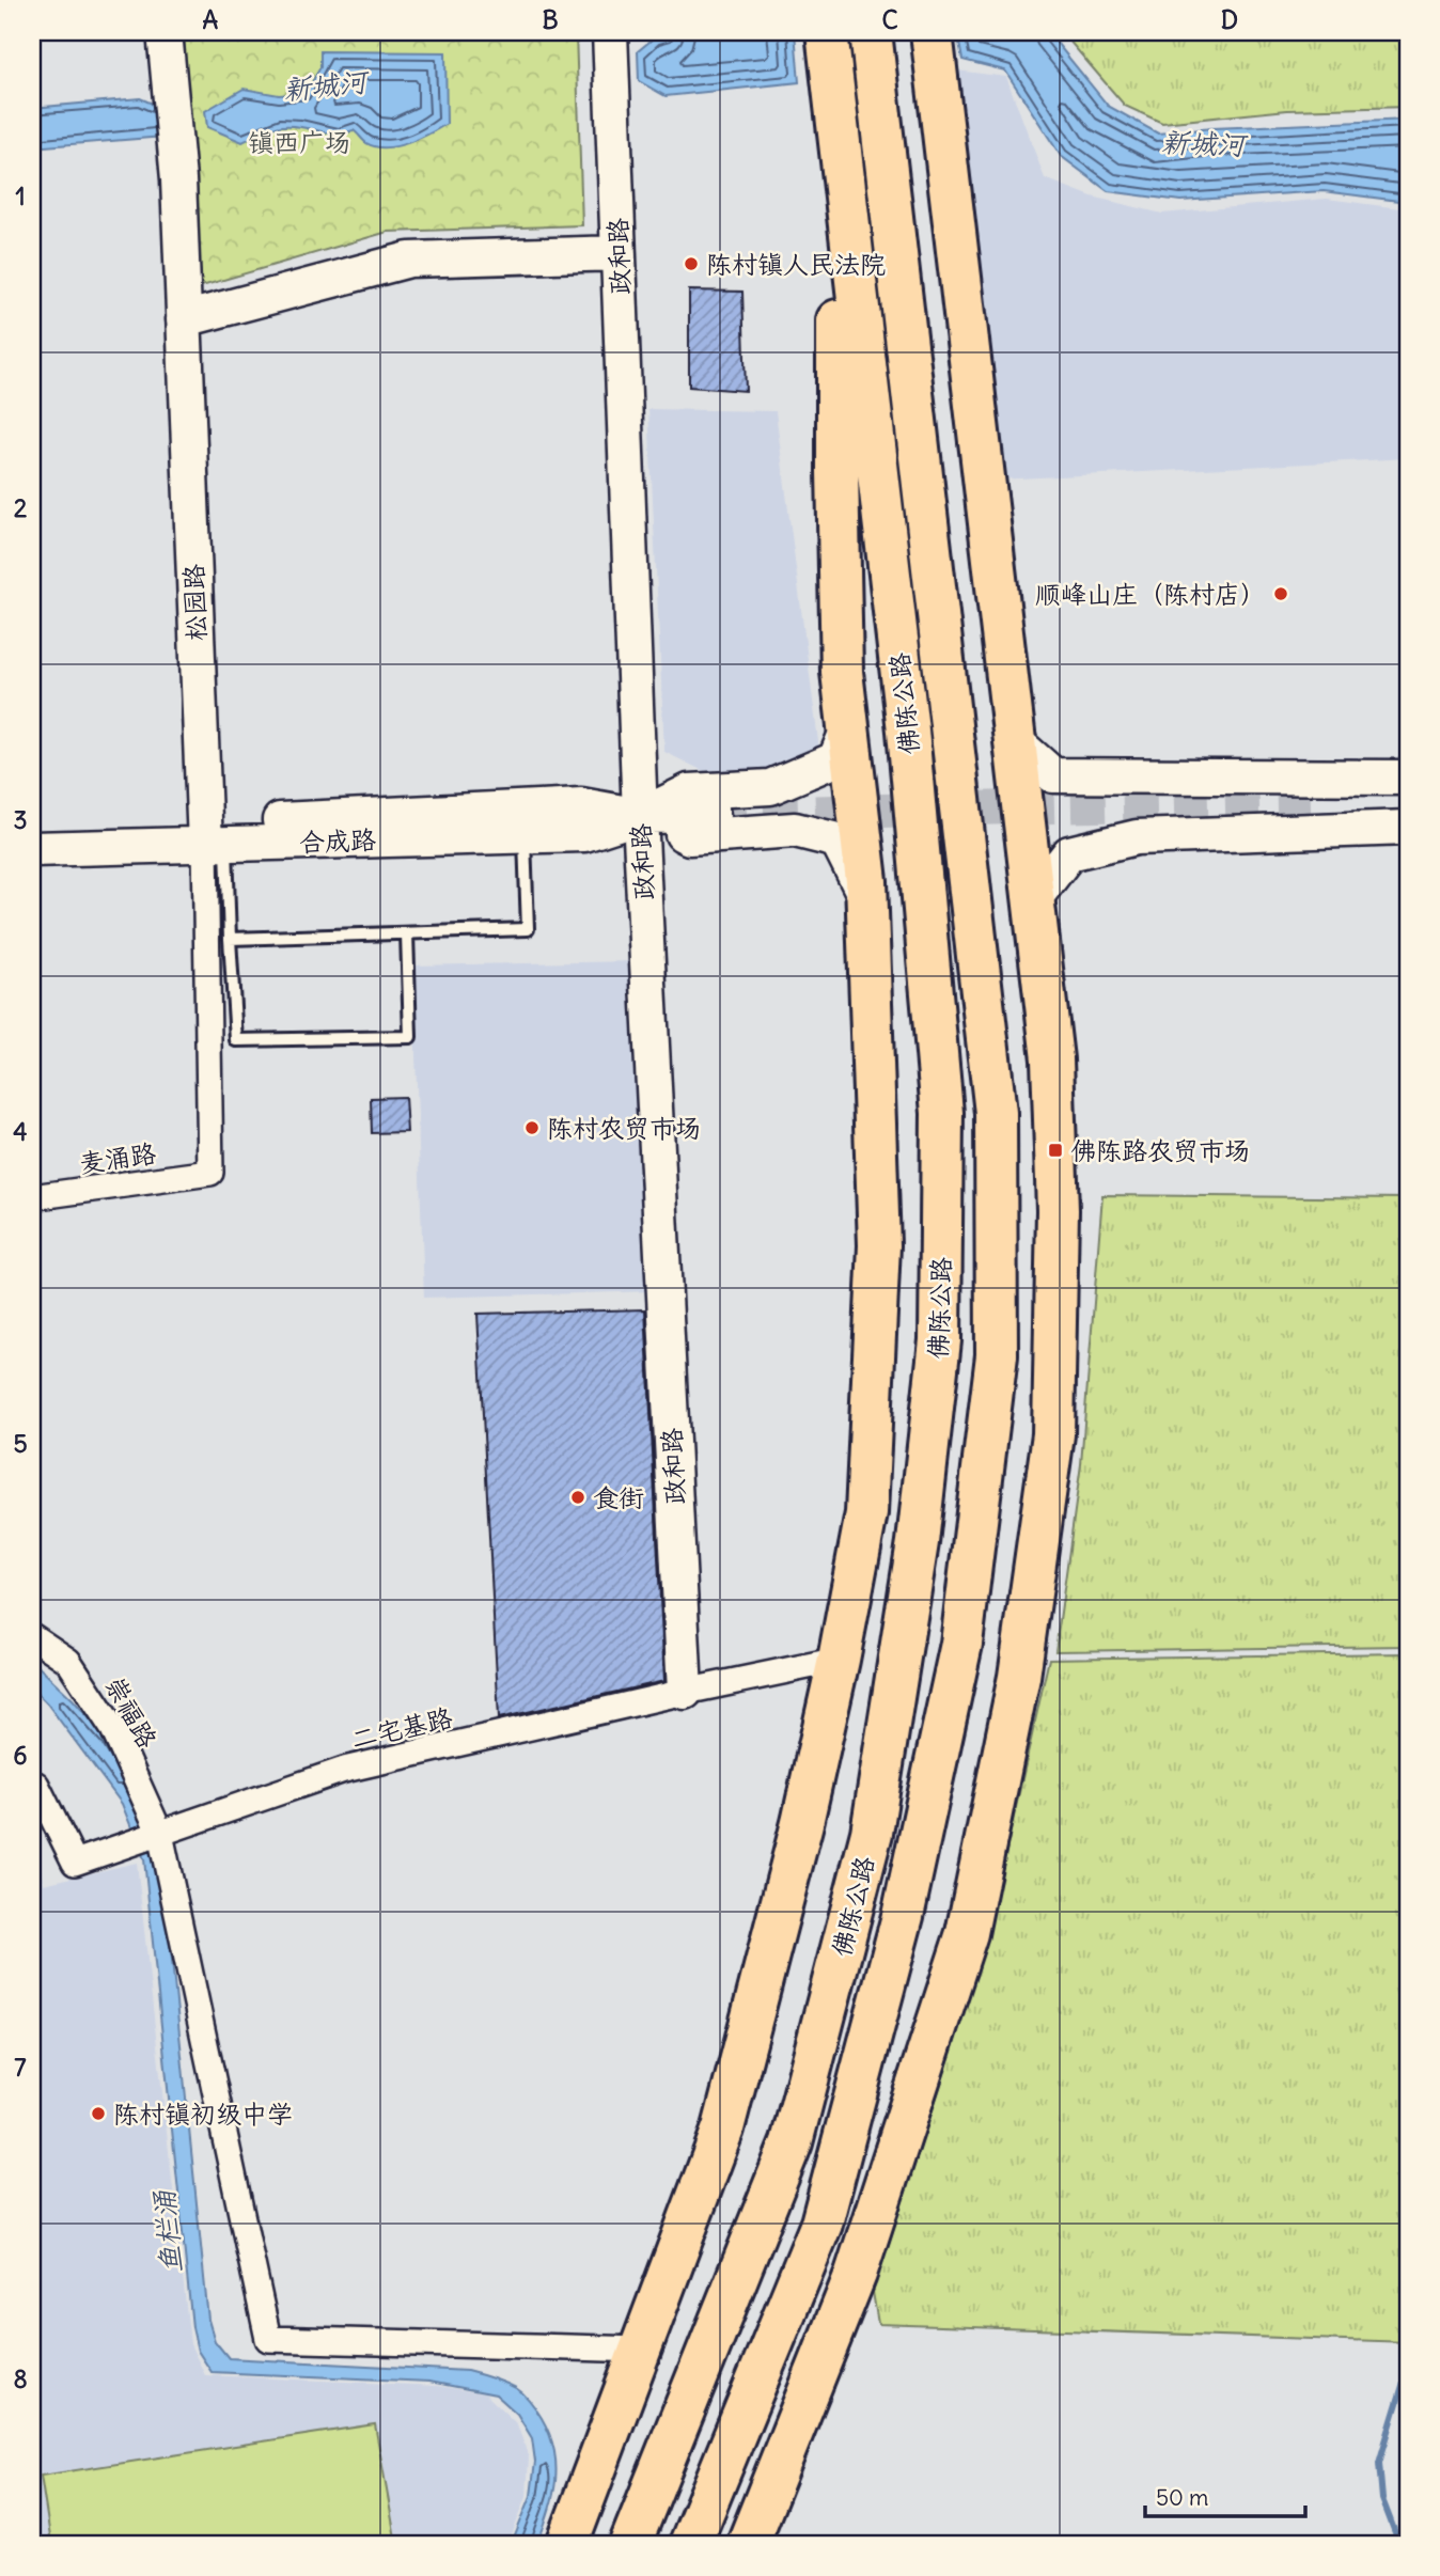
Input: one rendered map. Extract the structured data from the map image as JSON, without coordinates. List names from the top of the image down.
{
  "streets": {
    "highway": ["佛陈公路"],
    "street": [
      "政和路",
      "松园路",
      "合成路",
      "麦涌路",
      "崇福路",
      "二宅基路"
    ]
  },
  "crossings": [
    ["政和路", "合成路"],
    ["政和路", "二宅基路"],
    ["松园路", "合成路"],
    ["松园路", "麦涌路"],
    ["崇福路", "二宅基路"]
  ],
  "water": ["新城河", "鱼栏涌"],
  "parks": ["镇西广场"],
  "places": {
    "other": [
      "陈村镇人民法院",
      "顺峰山庄（陈村店）",
      "陈村农贸市场",
      "食街",
      "陈村镇初级中学"
    ],
    "transit": ["佛陈路农贸市场"]
  },
  "scale_bar": "50 m",
  "grid": {
    "columns": [
      "A",
      "B",
      "C",
      "D"
    ],
    "rows": [
      "1",
      "2",
      "3",
      "4",
      "5",
      "6",
      "7",
      "8"
    ]
  }
}
